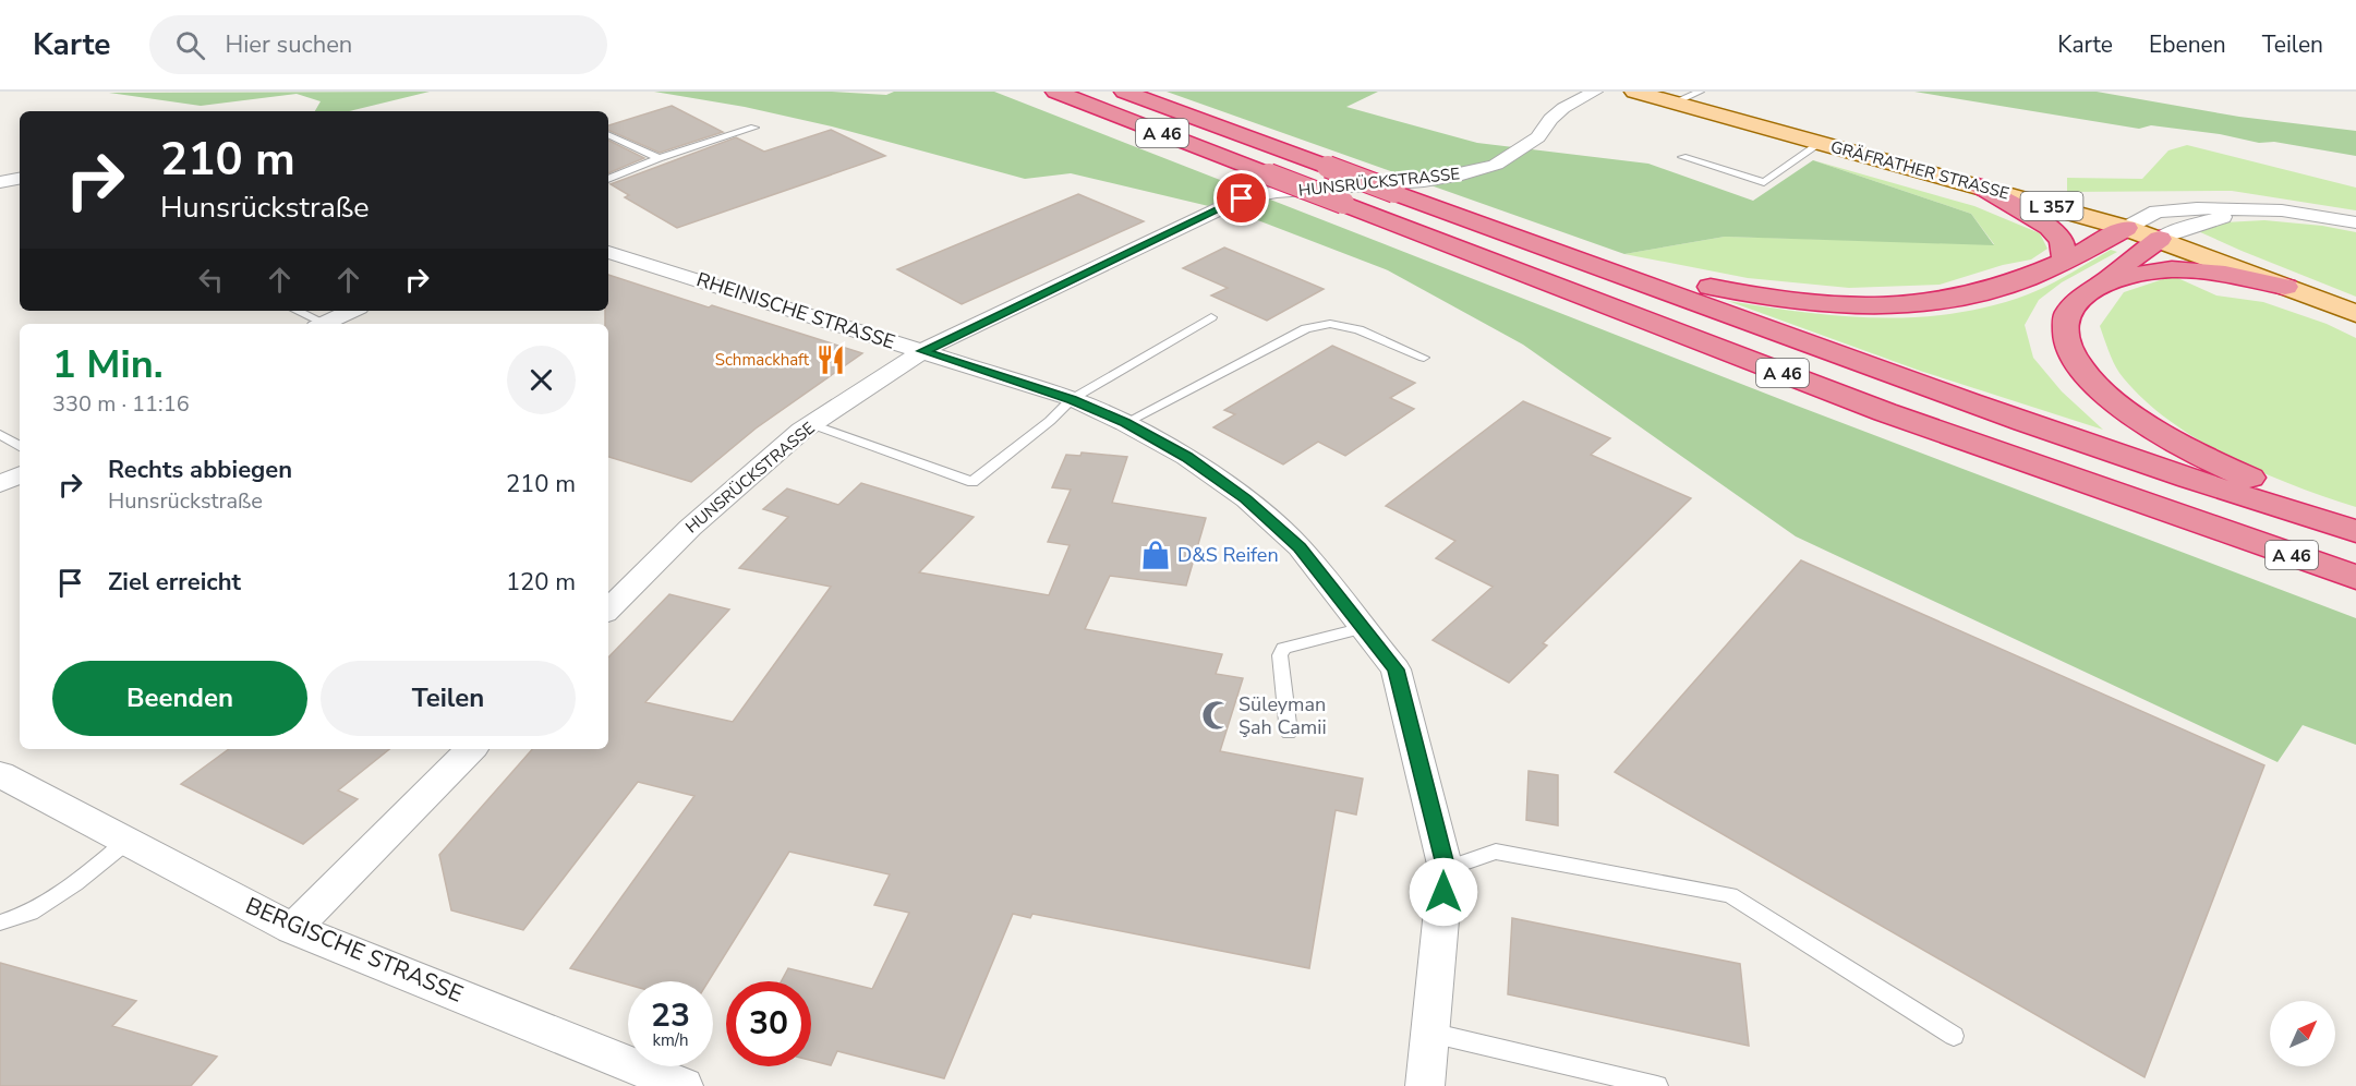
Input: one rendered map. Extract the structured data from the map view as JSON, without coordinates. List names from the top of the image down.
{
  "streets": {
    "highway": ["A 46"],
    "main road": ["GRÄFRATHER STRASSE", "L 357"],
    "street": ["HUNSRÜCKSTRASSE", "RHEINISCHE STRASSE", "BERGISCHE STRASSE"]
  },
  "crossings": [
    ["GRÄFRATHER STRASSE", "L 357"],
    ["HUNSRÜCKSTRASSE", "RHEINISCHE STRASSE"]
  ],
  "places": {
    "restaurant": ["Schmackhaft"],
    "shop": ["D&S Reifen"],
    "mosque": ["Süleyman Şah Camii"]
  },
  "north": "top right",
  "page": {
    "header": "Karte",
    "search": "Hier suchen",
    "nav": ["Karte", "Ebenen", "Teilen"],
    "turn": ["210 m", "Hunsrückstraße"],
    "heading": ["1 Min.", "330 m · 11:16"],
    "list": [
      {
        "name": "Rechts abbiegen",
        "note": "Hunsrückstraße",
        "value": "210 m"
      },
      {
        "name": "Ziel erreicht",
        "value": "120 m"
      }
    ],
    "buttons": ["Beenden", "Teilen"],
    "speed": "23 km/h",
    "limit": "30"
  }
}
